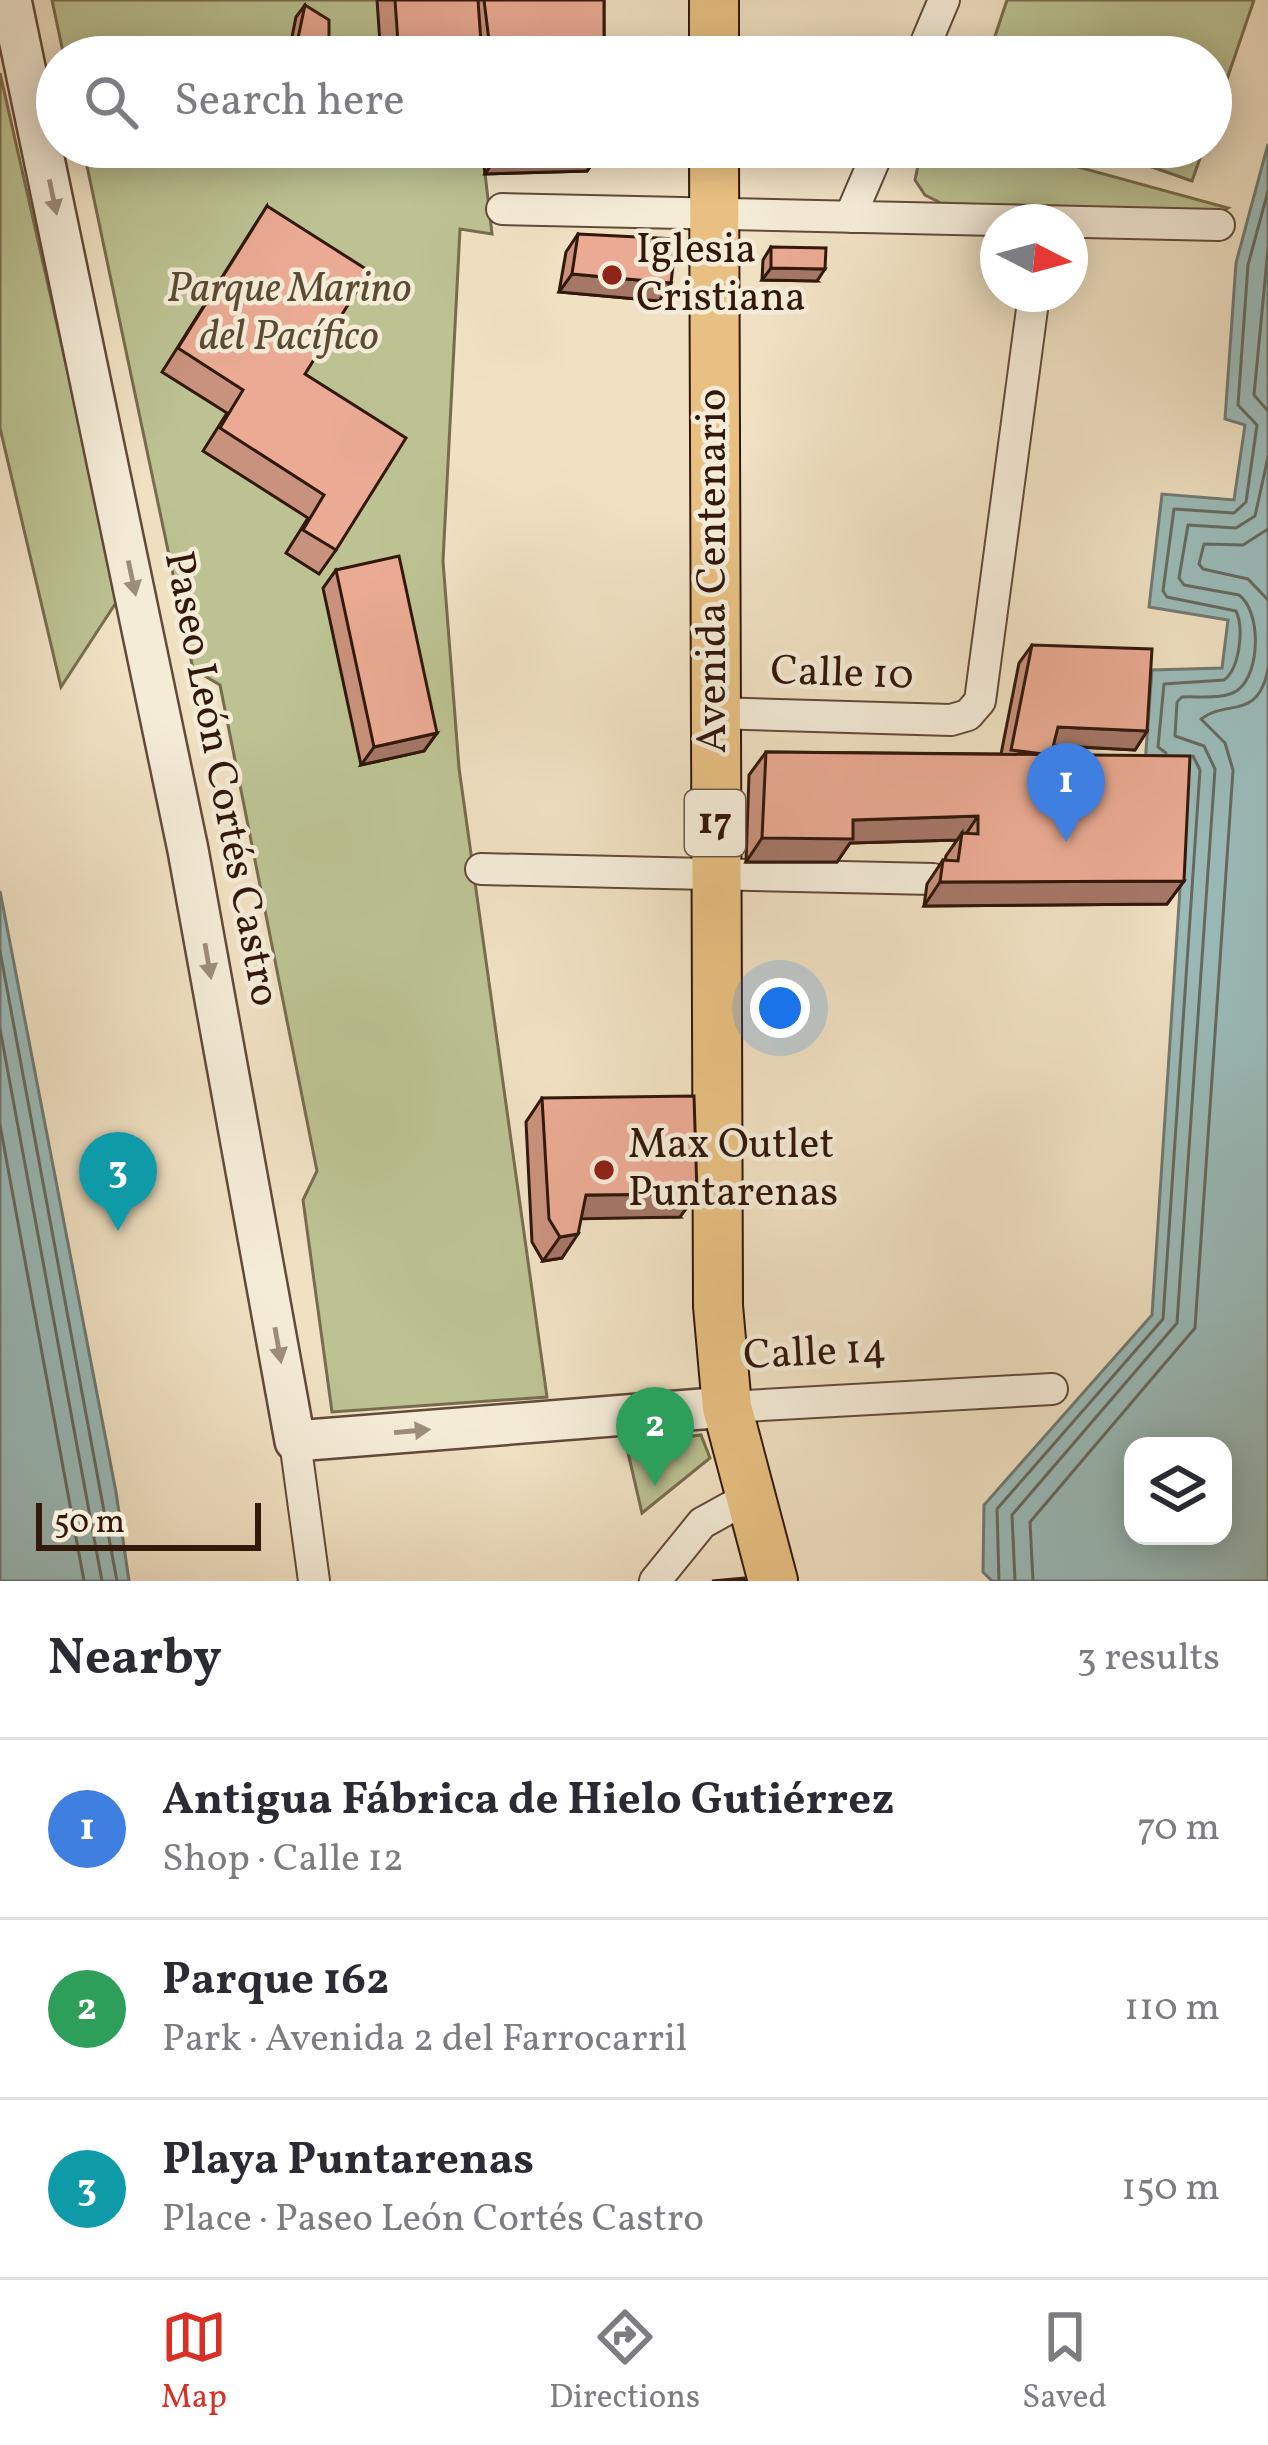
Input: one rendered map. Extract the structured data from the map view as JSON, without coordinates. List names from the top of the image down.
{
  "streets": {
    "main road": ["Avenida Centenario", "17"],
    "street": ["Calle 10", "Paseo León Cortés Castro", "Calle 14"]
  },
  "crossings": [
    ["Avenida Centenario", "Calle 10"],
    ["Avenida Centenario", "17"],
    ["Avenida Centenario", "Calle 14"],
    ["Paseo León Cortés Castro", "Calle 14"]
  ],
  "one_way": ["Paseo León Cortés Castro", "Calle 14"],
  "parks": ["Parque Marino del Pacífico"],
  "places": ["Iglesia Cristiana", "Max Outlet Puntarenas"],
  "scale_bar": "50 m",
  "north": "right",
  "page": {
    "search": "Search here",
    "pins": ["1", "3", "2"],
    "scale": "50 m",
    "heading": ["Nearby", "3 results"],
    "list": [
      {
        "mark": "1",
        "name": "Antigua Fábrica de Hielo Gutiérrez",
        "note": "Shop · Calle 12",
        "value": "70 m"
      },
      {
        "mark": "2",
        "name": "Parque 162",
        "note": "Park · Avenida 2 del Farrocarril",
        "value": "110 m"
      },
      {
        "mark": "3",
        "name": "Playa Puntarenas",
        "note": "Place · Paseo León Cortés Castro",
        "value": "150 m"
      }
    ],
    "nav": ["Map", "Directions", "Saved"]
  }
}
